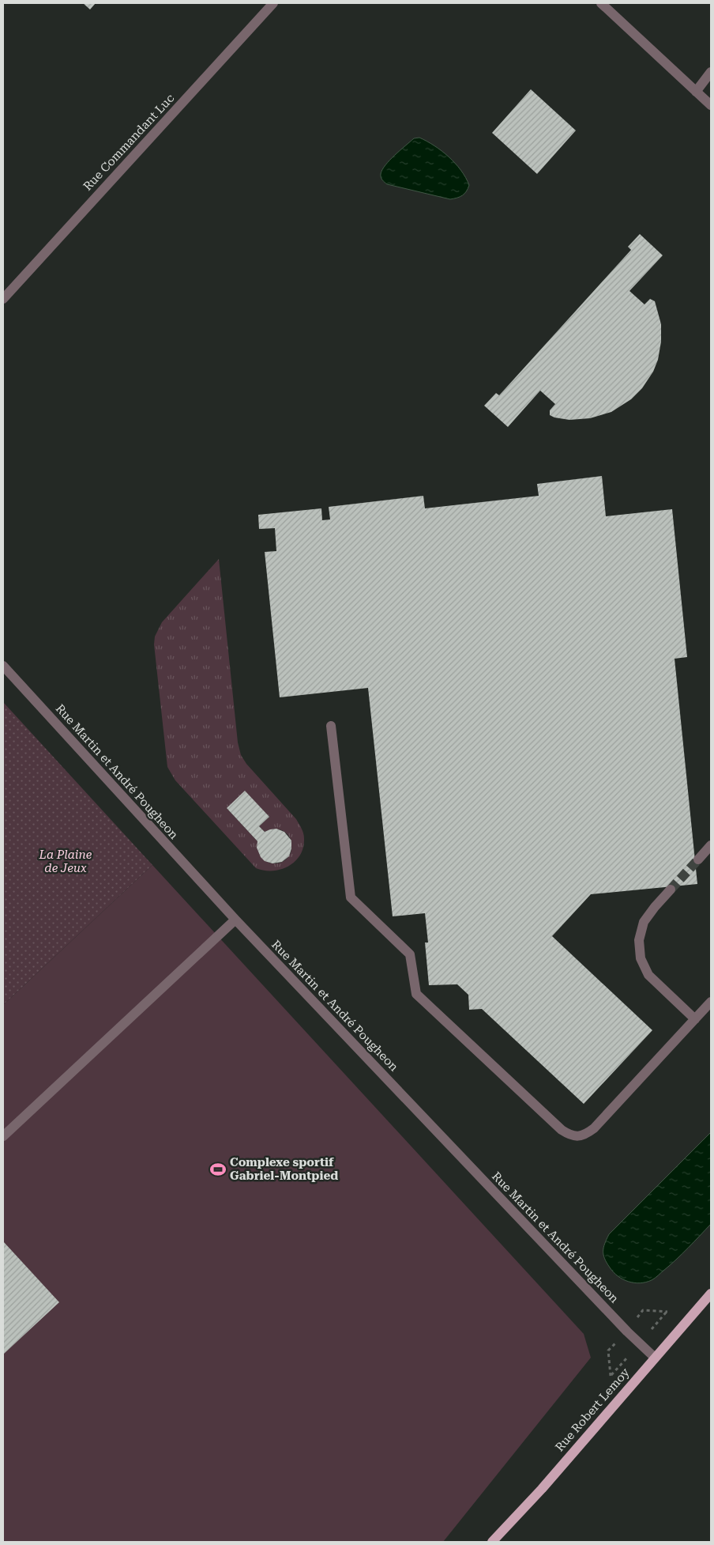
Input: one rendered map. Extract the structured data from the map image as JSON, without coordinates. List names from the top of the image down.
{
  "streets": {
    "main road": ["Rue Robert Lemoy"],
    "street": ["Rue Commandant Luc", "Rue Martin et André Pougheon"]
  },
  "crossings": [
    ["Rue Martin et André Pougheon", "Rue Robert Lemoy"]
  ],
  "parks": ["La Plaine de Jeux"],
  "places": {
    "sports": ["Complexe sportif Gabriel-Montpied"]
  }
}
